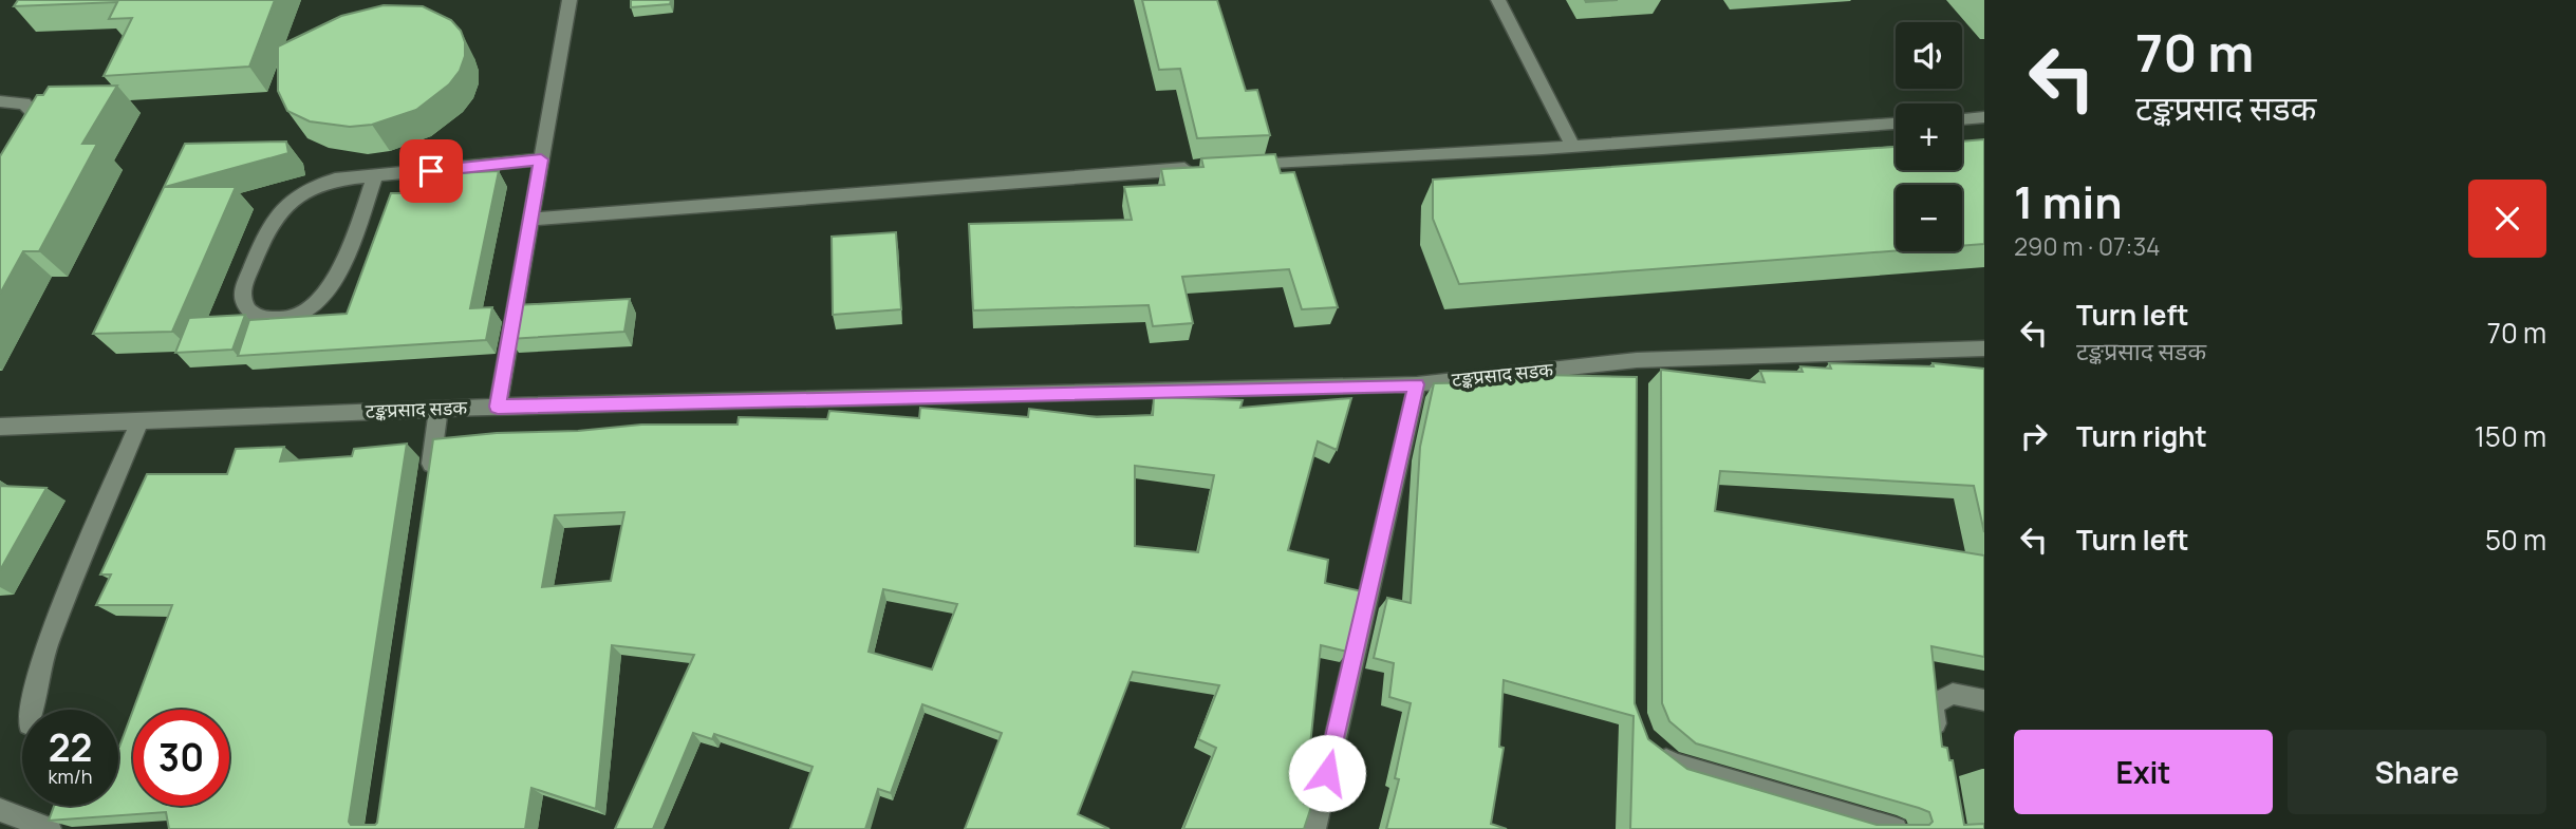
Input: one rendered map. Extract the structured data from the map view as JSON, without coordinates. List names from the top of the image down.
{
  "streets": {
    "street": ["टङ्कप्रसाद सडक"]
  },
  "page": {
    "turn": ["70 m", "टङ्कप्रसाद सडक"],
    "map_buttons": ["+", "−"],
    "heading": ["1 min", "290 m · 07:34"],
    "list": [
      {
        "name": "Turn left",
        "note": "टङ्कप्रसाद सडक",
        "value": "70 m"
      },
      {
        "name": "Turn right",
        "value": "150 m"
      },
      {
        "name": "Turn left",
        "value": "50 m"
      }
    ],
    "speed": "22 km/h",
    "limit": "30",
    "buttons": ["Exit", "Share"]
  }
}
